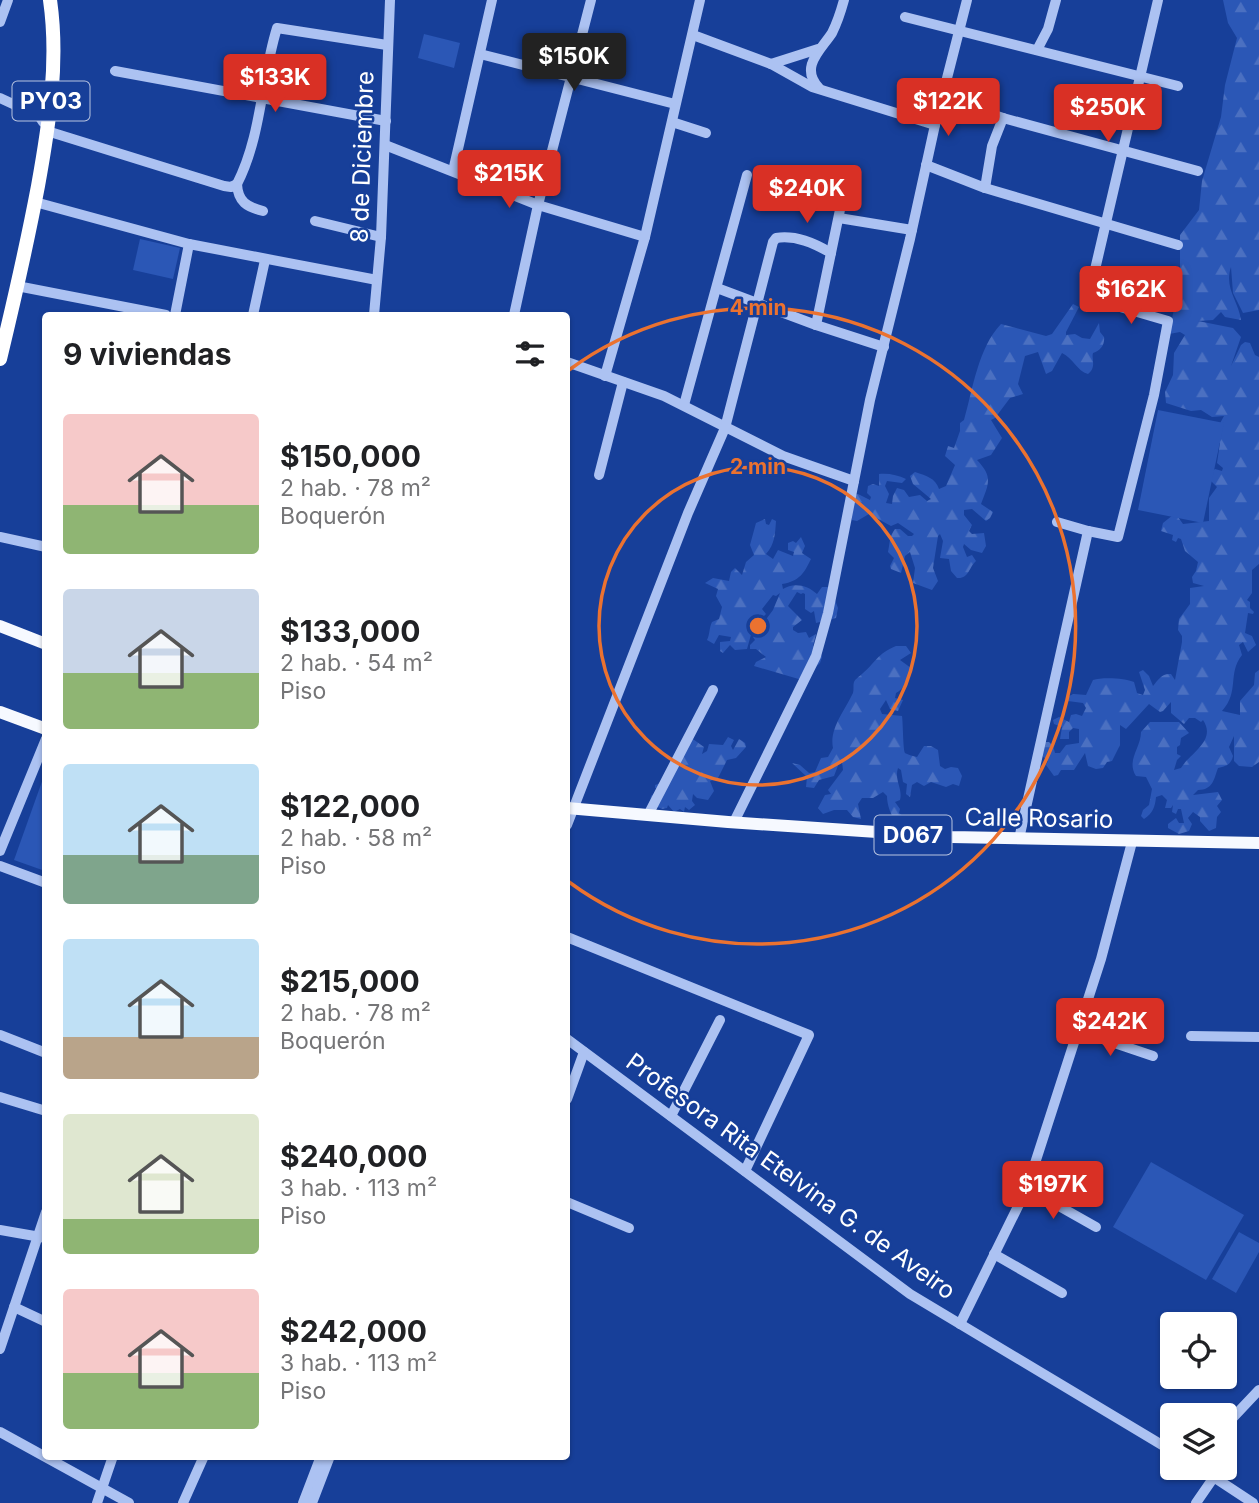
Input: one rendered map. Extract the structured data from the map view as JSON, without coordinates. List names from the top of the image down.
{
  "streets": {
    "highway": ["PY03"],
    "main road": ["Calle Rosario", "D067"],
    "street": ["8 de Diciembre", "Profesora Rita Etelvina G. de Aveiro"]
  },
  "page": {
    "price": [
      "$150K",
      "$133K",
      "$122K",
      "$250K",
      "$215K",
      "$240K",
      "$162K",
      "$242K",
      "$197K"
    ],
    "heading": "9 viviendas",
    "list": [
      {
        "name": "$150,000",
        "note": "2 hab. · 78 m² · Boquerón"
      },
      {
        "name": "$133,000",
        "note": "2 hab. · 54 m² · Piso"
      },
      {
        "name": "$122,000",
        "note": "2 hab. · 58 m² · Piso"
      },
      {
        "name": "$215,000",
        "note": "2 hab. · 78 m² · Boquerón"
      },
      {
        "name": "$240,000",
        "note": "3 hab. · 113 m² · Piso"
      },
      {
        "name": "$242,000",
        "note": "3 hab. · 113 m² · Piso"
      }
    ]
  },
  "rings": ["4 min", "2 min"]
}
